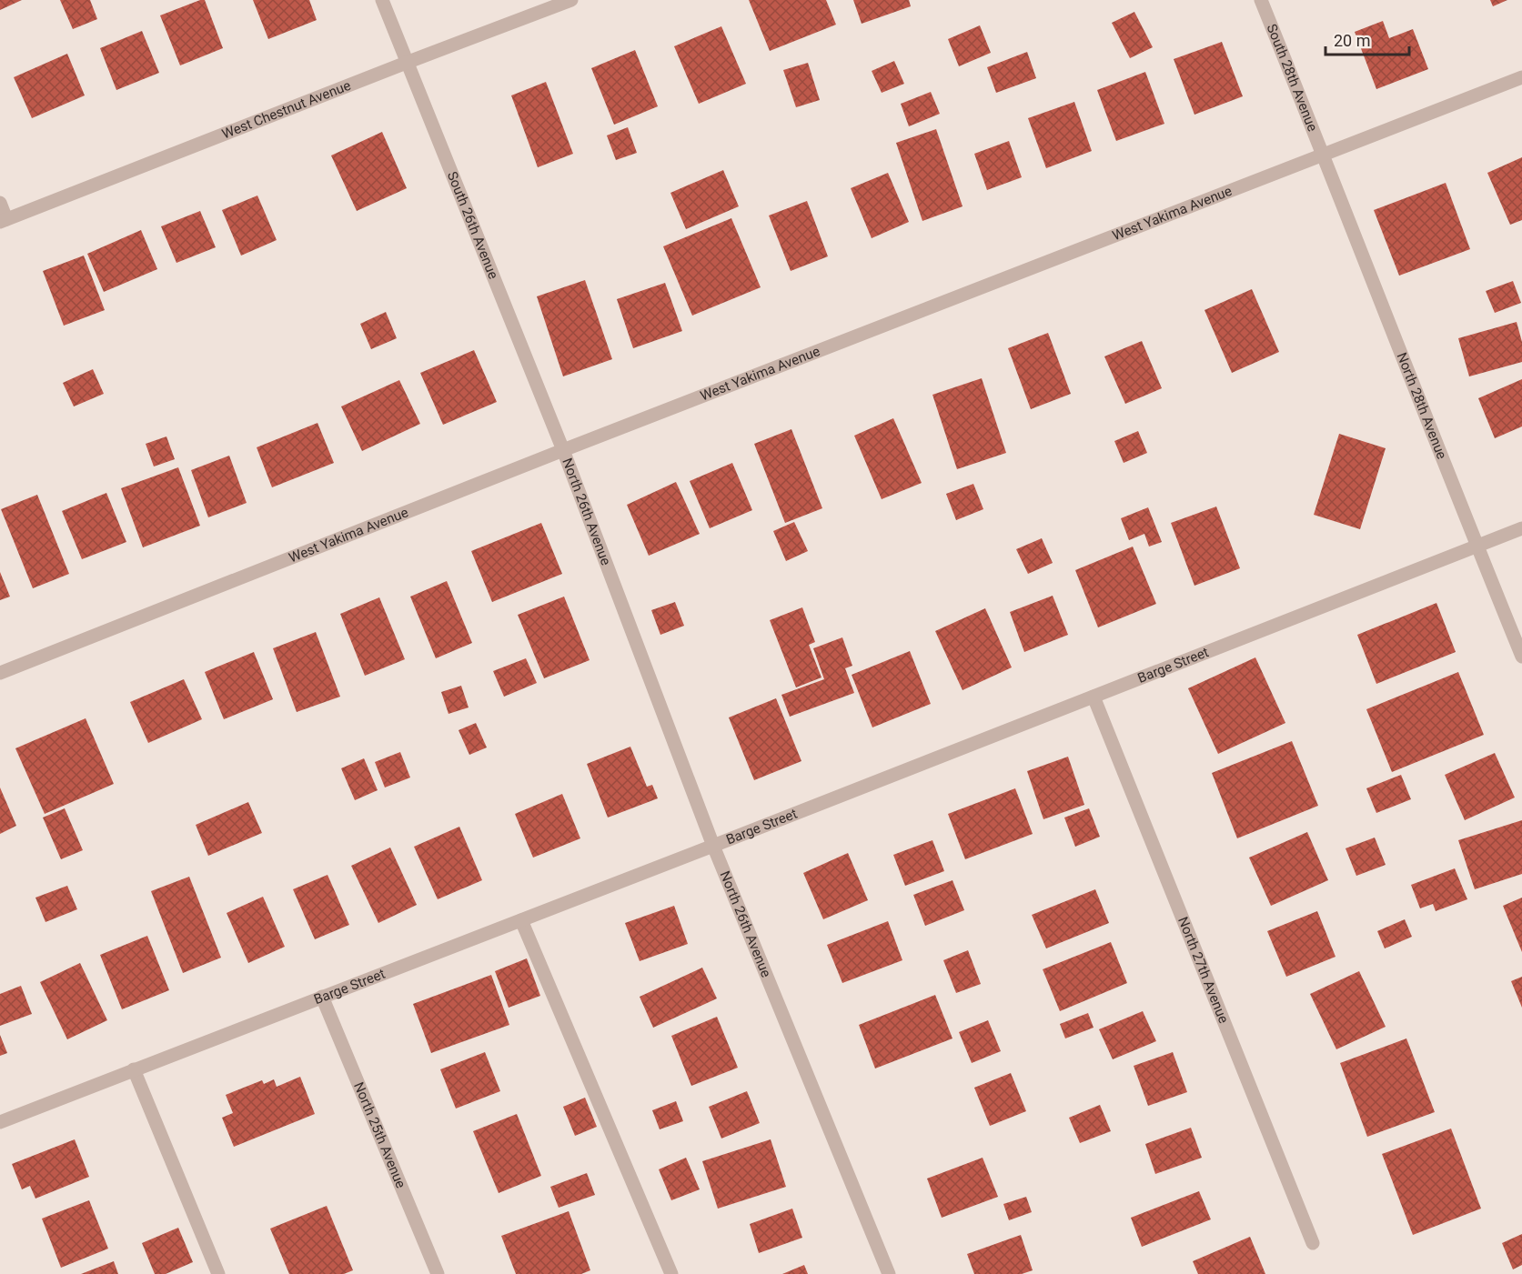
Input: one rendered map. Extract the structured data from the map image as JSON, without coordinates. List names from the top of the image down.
{
  "streets": {
    "street": [
      "South 28th Avenue",
      "West Chestnut Avenue",
      "West Yakima Avenue",
      "South 26th Avenue",
      "North 28th Avenue",
      "North 26th Avenue",
      "Barge Street",
      "North 27th Avenue",
      "North 25th Avenue"
    ]
  },
  "crossings": [
    ["South 28th Avenue", "West Yakima Avenue"],
    ["South 28th Avenue", "North 28th Avenue"],
    ["West Chestnut Avenue", "South 26th Avenue"],
    ["West Yakima Avenue", "South 26th Avenue"],
    ["West Yakima Avenue", "North 28th Avenue"],
    ["West Yakima Avenue", "North 26th Avenue"],
    ["South 26th Avenue", "North 26th Avenue"],
    ["North 28th Avenue", "Barge Street"],
    ["North 26th Avenue", "Barge Street"],
    ["Barge Street", "North 27th Avenue"],
    ["Barge Street", "North 25th Avenue"]
  ],
  "scale_bar": "20 m"
}
